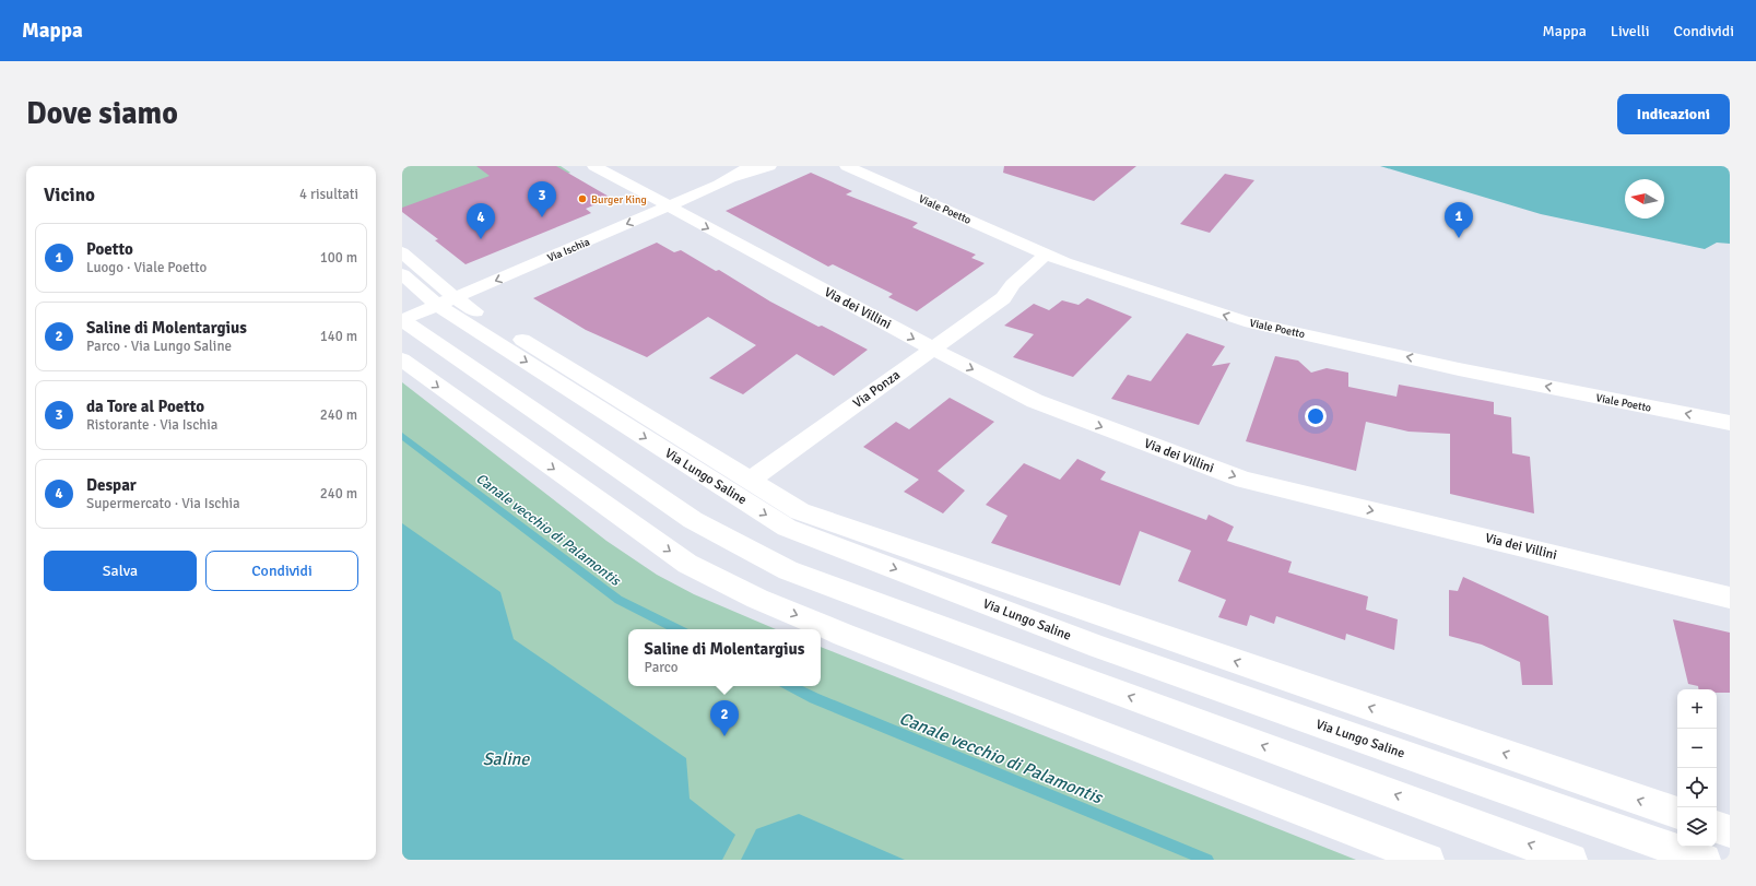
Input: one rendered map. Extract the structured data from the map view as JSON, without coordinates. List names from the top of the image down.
{
  "streets": {
    "street": [
      "Viale Poetto",
      "Via Ischia",
      "Via dei Villini",
      "Via Ponza",
      "Via Lungo Saline"
    ]
  },
  "crossings": [
    ["Viale Poetto", "Via Ponza"],
    ["Via Ischia", "Via dei Villini"],
    ["Via Ischia", "Via Lungo Saline"],
    ["Via dei Villini", "Via Ponza"],
    ["Via Ponza", "Via Lungo Saline"]
  ],
  "one_way": ["Viale Poetto", "Via Ischia", "Via dei Villini"],
  "water": ["Canale vecchio di Palamontis", "Saline"],
  "places": ["Burger King"],
  "north": "left",
  "page": {
    "header": "Mappa",
    "nav": ["Mappa", "Livelli", "Condividi"],
    "buttons": [
      "Indicazioni",
      ["Salva", "Condividi"]
    ],
    "title": "Dove siamo",
    "heading": ["Vicino", "4 risultati"],
    "pins": [
      "3",
      "1",
      "4",
      "2"
    ],
    "list": [
      {
        "mark": "1",
        "name": "Poetto",
        "note": "Luogo · Viale Poetto",
        "value": "100 m"
      },
      {
        "mark": "2",
        "name": "Saline di Molentargius",
        "note": "Parco · Via Lungo Saline",
        "value": "140 m"
      },
      {
        "mark": "3",
        "name": "da Tore al Poetto",
        "note": "Ristorante · Via Ischia",
        "value": "240 m"
      },
      {
        "mark": "4",
        "name": "Despar",
        "note": "Supermercato · Via Ischia",
        "value": "240 m"
      }
    ],
    "popup": ["Saline di Molentargius", "Parco"],
    "map_buttons": ["+", "−"]
  }
}
